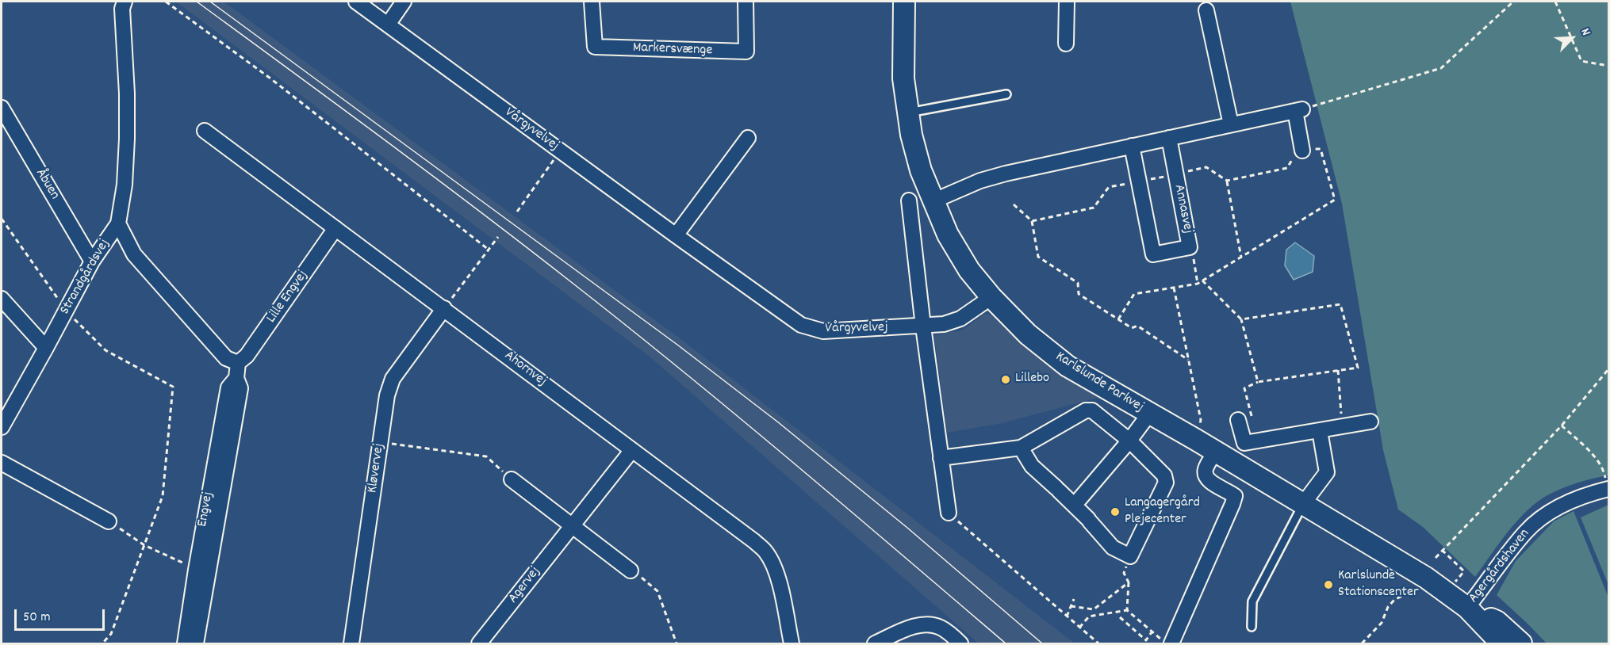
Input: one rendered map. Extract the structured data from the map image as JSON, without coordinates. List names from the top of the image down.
{
  "streets": {
    "street": [
      "Markersvænge",
      "Vårgyvelvej",
      "Åbuen",
      "Annasvej",
      "Strandgårdsvej",
      "Lille Engvej",
      "Ahornvej",
      "Karlslunde Parkvej",
      "Kløvervej",
      "Engvej",
      "Agergårdshaven",
      "Agervej"
    ]
  },
  "crossings": [
    ["Vårgyvelvej", "Karlslunde Parkvej"],
    ["Åbuen", "Strandgårdsvej"],
    ["Lille Engvej", "Ahornvej"],
    ["Lille Engvej", "Engvej"],
    ["Ahornvej", "Kløvervej"],
    ["Ahornvej", "Agervej"],
    ["Karlslunde Parkvej", "Agergårdshaven"]
  ],
  "places": ["Lillebo", "Langagergård Plejecenter", "Karlslunde Stationscenter"],
  "scale_bar": "50 m",
  "north": "top right"
}
